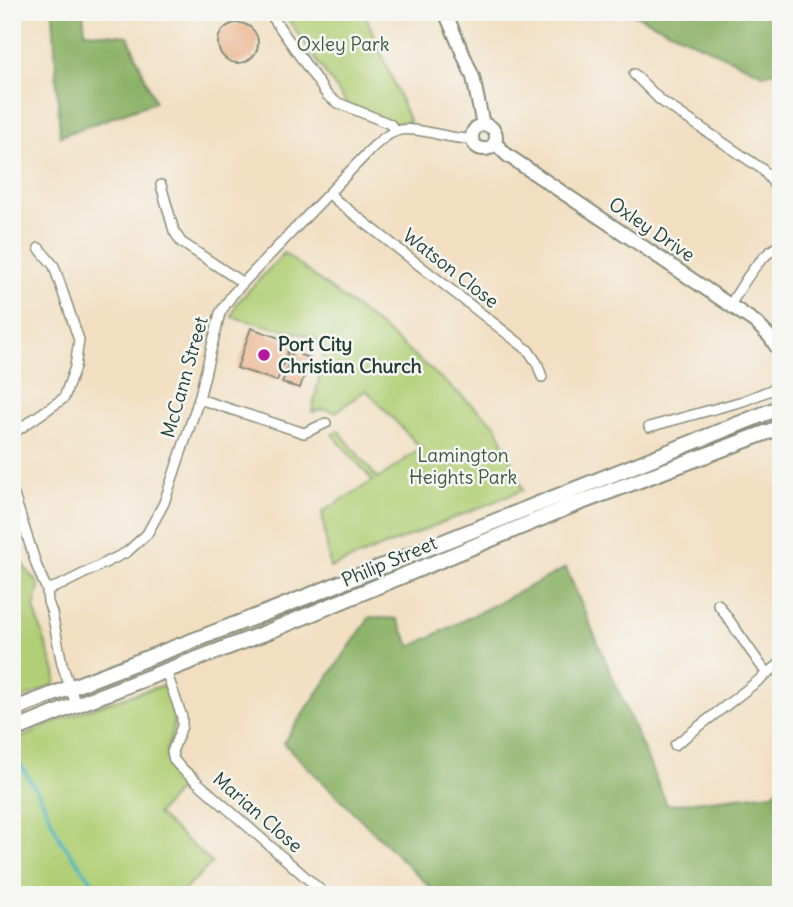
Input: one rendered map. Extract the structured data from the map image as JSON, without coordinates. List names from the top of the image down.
{
  "streets": {
    "main road": ["Philip Street"],
    "street": [
      "Oxley Drive",
      "Watson Close",
      "McCann Street",
      "Marian Close"
    ]
  },
  "crossings": [
    ["Watson Close", "McCann Street"],
    ["Philip Street", "Marian Close"]
  ],
  "parks": ["Oxley Park", "Lamington Heights Park"],
  "places": ["Port City Christian Church"]
}
